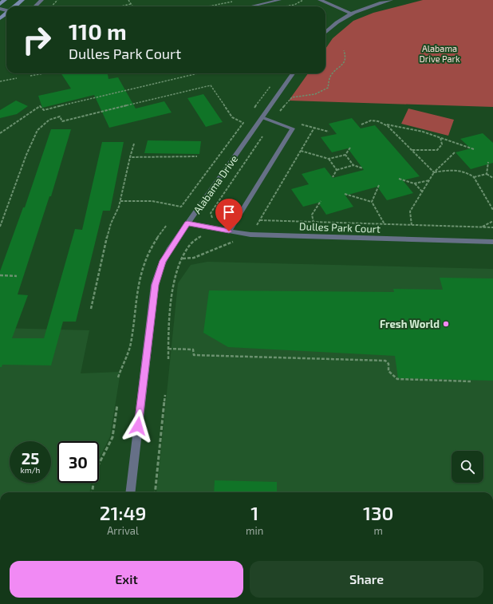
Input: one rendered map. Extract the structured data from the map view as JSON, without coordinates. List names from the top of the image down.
{
  "streets": {
    "street": ["Alabama Drive"],
    "lane": ["Dulles Park Court"]
  },
  "crossings": [
    ["Alabama Drive", "Dulles Park Court"]
  ],
  "parks": ["Alabama Drive Park"],
  "places": ["Fresh World"],
  "page": {
    "turn": ["110 m", "Dulles Park Court"],
    "speed": "25 km/h",
    "limit": "30",
    "eta": [
      "21:49",
      "Arrival",
      "1",
      "min",
      "130",
      "m"
    ],
    "buttons": ["Exit", "Share"]
  }
}
